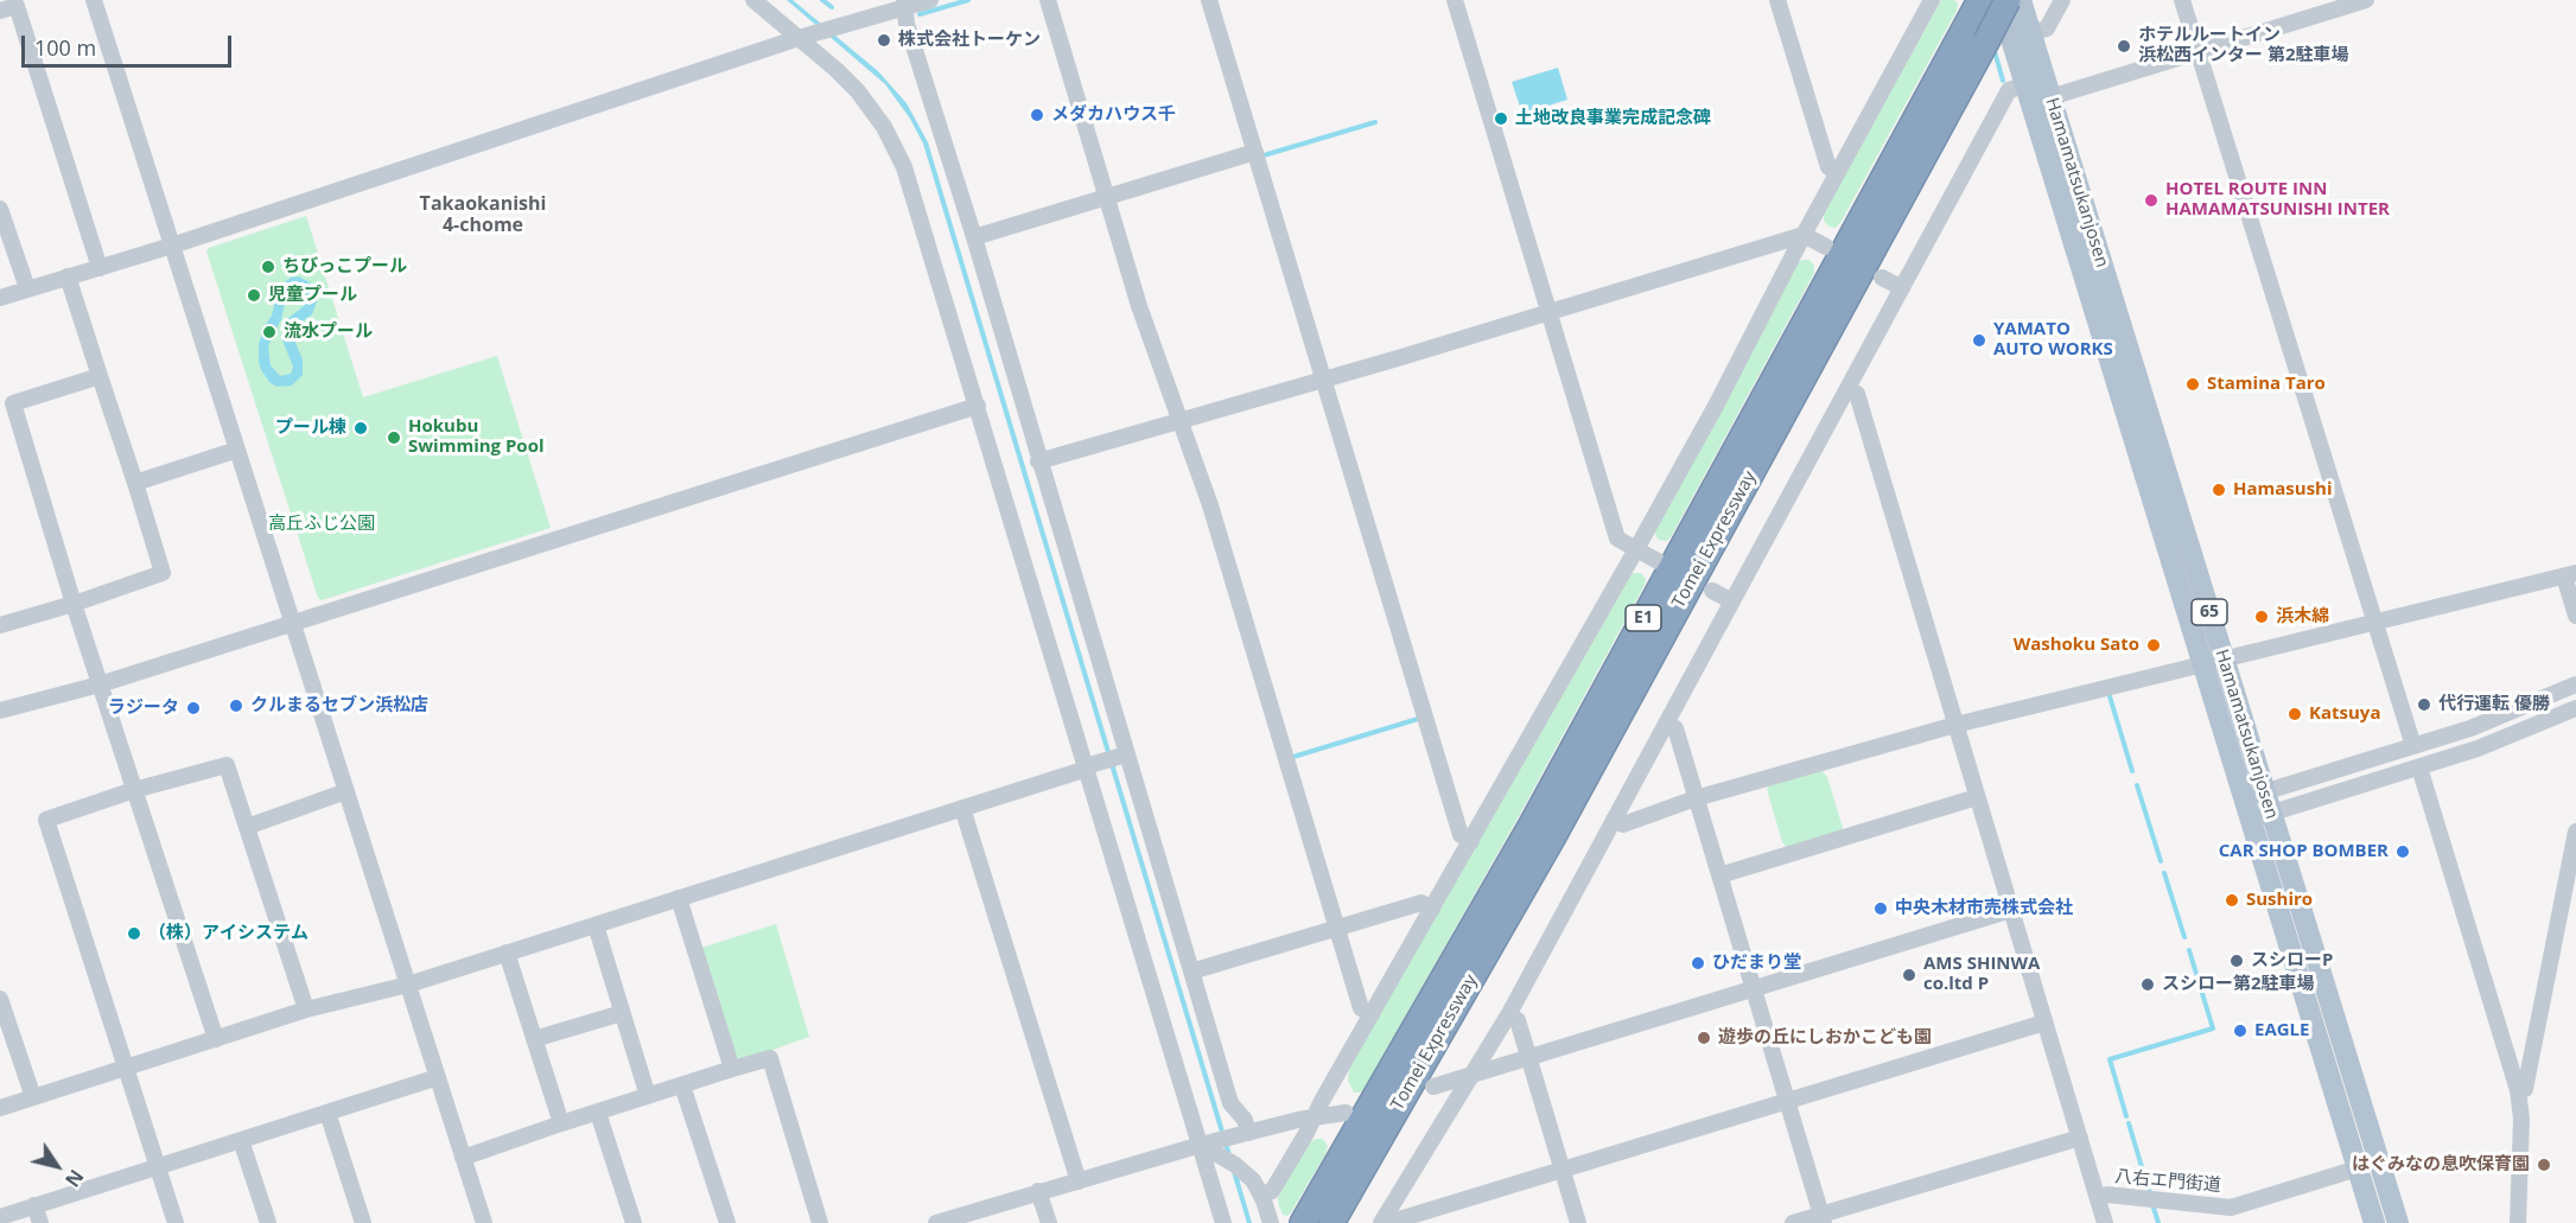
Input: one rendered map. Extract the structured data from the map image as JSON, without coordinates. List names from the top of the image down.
{
  "streets": {
    "highway": ["Tomei Expressway", "E1"],
    "main road": ["Hamamatsukanjosen", "65"],
    "street": ["八右エ門街道"]
  },
  "crossings": [
    ["Hamamatsukanjosen", "Tomei Expressway"],
    ["Hamamatsukanjosen", "八右エ門街道"]
  ],
  "districts": ["Takaokanishi 4-chome"],
  "parks": ["高丘ふじ公園"],
  "places": [
    "株式会社トーケン",
    "ホテルルートイン 浜松西インター 第2駐車場",
    "メダカハウス千",
    "土地改良事業完成記念碑",
    "HOTEL ROUTE INN HAMAMATSUNISHI INTER",
    "ちびっこプール",
    "児童プール",
    "流水プール",
    "YAMATO AUTO WORKS",
    "Stamina Taro",
    "プール棟",
    "Hokubu Swimming Pool",
    "Hamasushi",
    "浜木綿",
    "Washoku Sato",
    "代行運転 優勝",
    "クルまるセブン浜松店",
    "ラジータ",
    "Katsuya",
    "CAR SHOP BOMBER",
    "Sushiro",
    "中央木材市売株式会社",
    "（株）アイシステム",
    "スシローP",
    "ひだまり堂",
    "AMS SHINWA co.ltd P",
    "スシロー第2駐車場",
    "EAGLE",
    "遊歩の丘にしおかこども園",
    "はぐみなの息吹保育園"
  ],
  "scale_bar": "100 m",
  "north": "bottom right"
}
